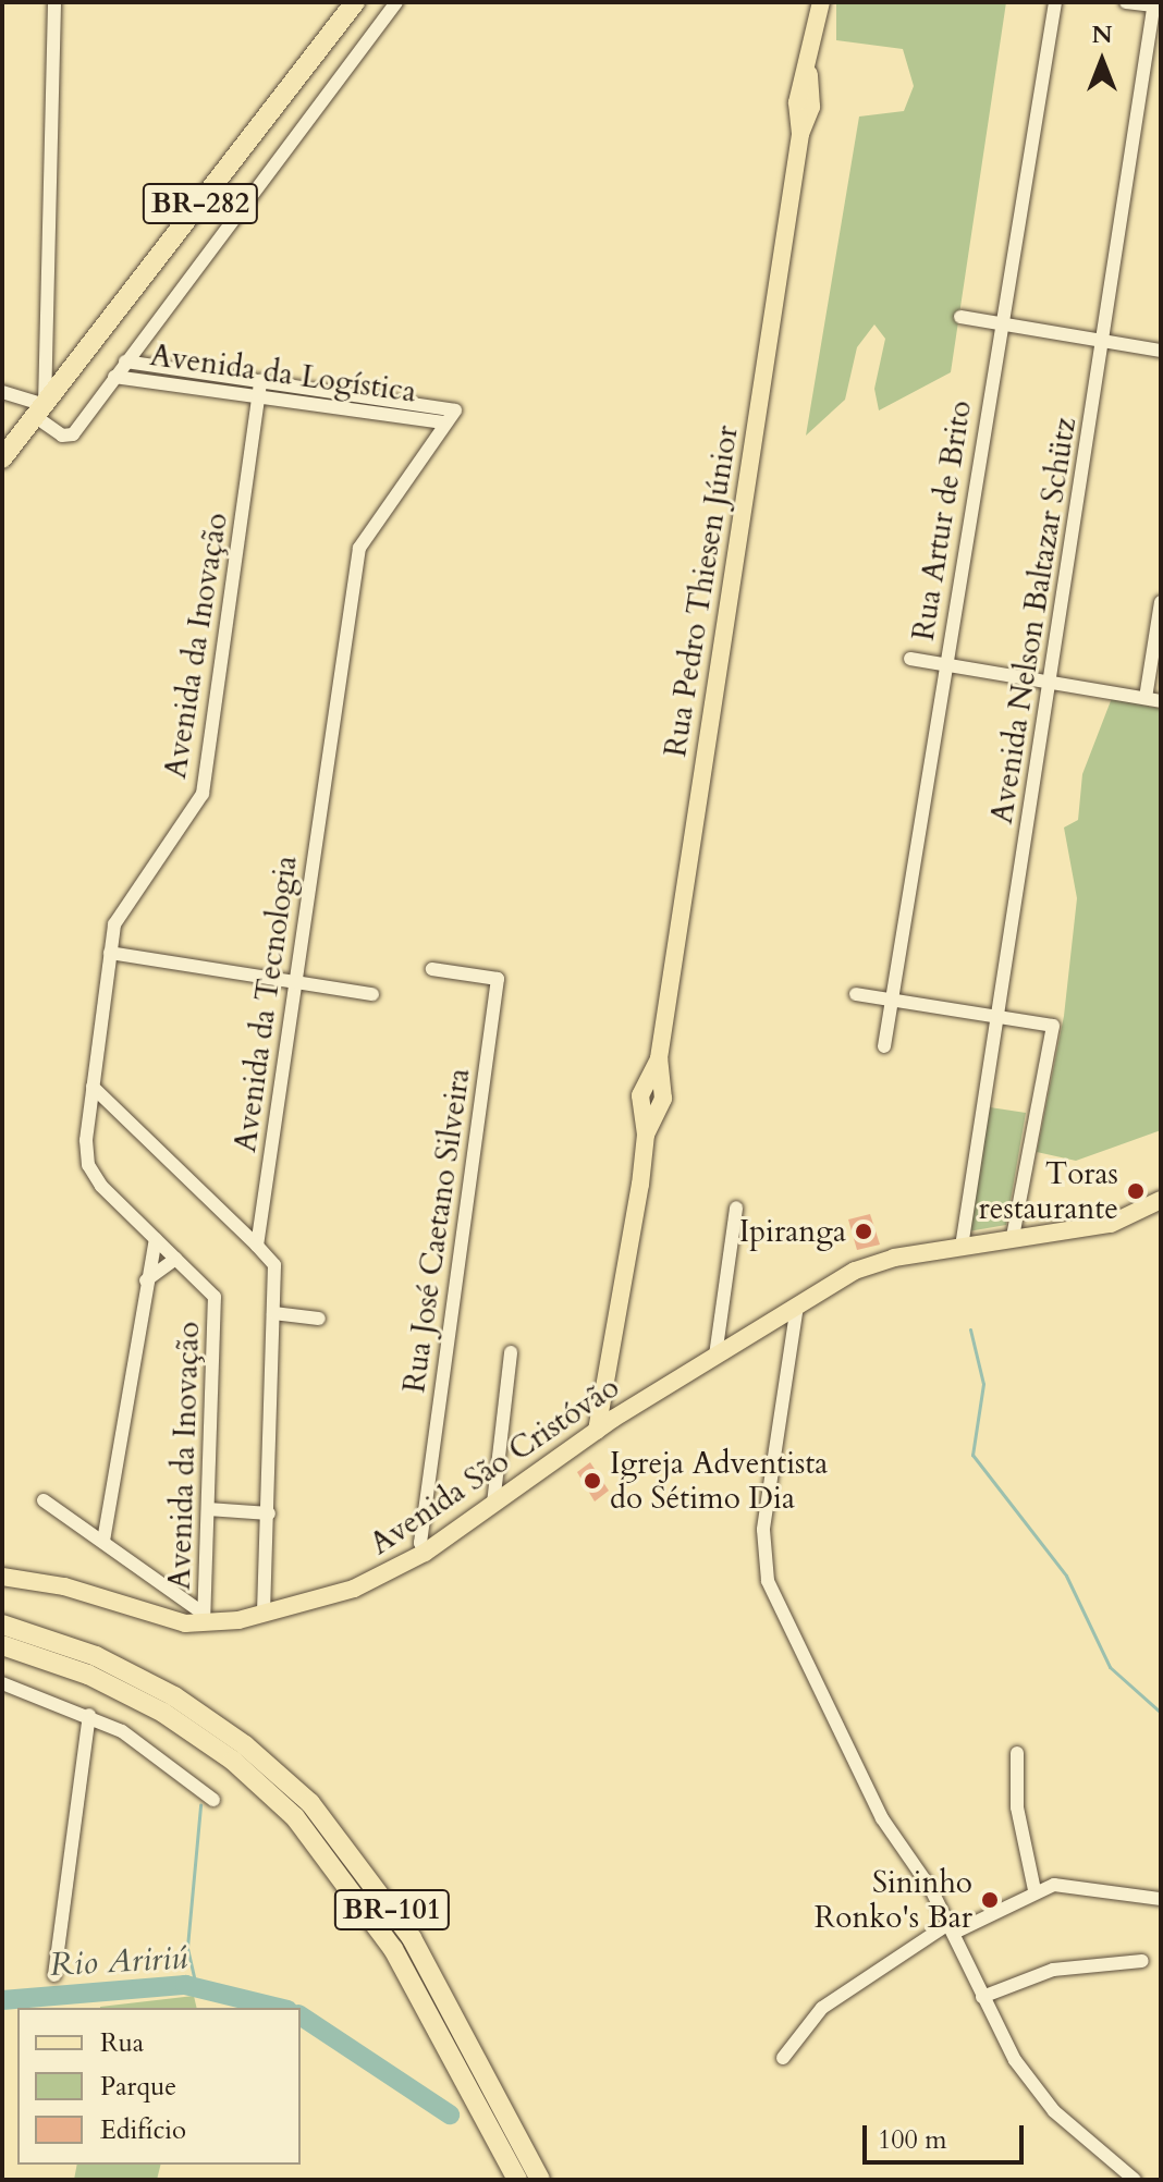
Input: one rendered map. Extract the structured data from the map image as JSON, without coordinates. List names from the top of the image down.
{
  "streets": {
    "highway": ["BR-282", "BR-101"],
    "main road": ["Rua Pedro Thiesen Júnior", "Avenida São Cristóvão"],
    "street": [
      "Avenida da Logística",
      "Rua Artur de Brito",
      "Avenida Nelson Baltazar Schütz",
      "Avenida da Inovação",
      "Avenida da Tecnologia",
      "Rua José Caetano Silveira"
    ]
  },
  "crossings": [
    ["Avenida da Logística", "Avenida da Inovação"],
    ["Avenida da Logística", "Avenida da Tecnologia"],
    ["Rua Pedro Thiesen Júnior", "Avenida São Cristóvão"],
    ["Avenida Nelson Baltazar Schütz", "Avenida São Cristóvão"],
    ["Avenida da Inovação", "Avenida São Cristóvão"],
    ["Rua José Caetano Silveira", "Avenida São Cristóvão"]
  ],
  "water": ["Rio Aririú"],
  "places": [
    "Toras restaurante",
    "Ipiranga",
    "Igreja Adventista do Sétimo Dia",
    "Sininho Ronko's Bar"
  ],
  "legend": ["Rua", "Parque", "Edifício"],
  "scale_bar": "100 m",
  "north": "top"
}
